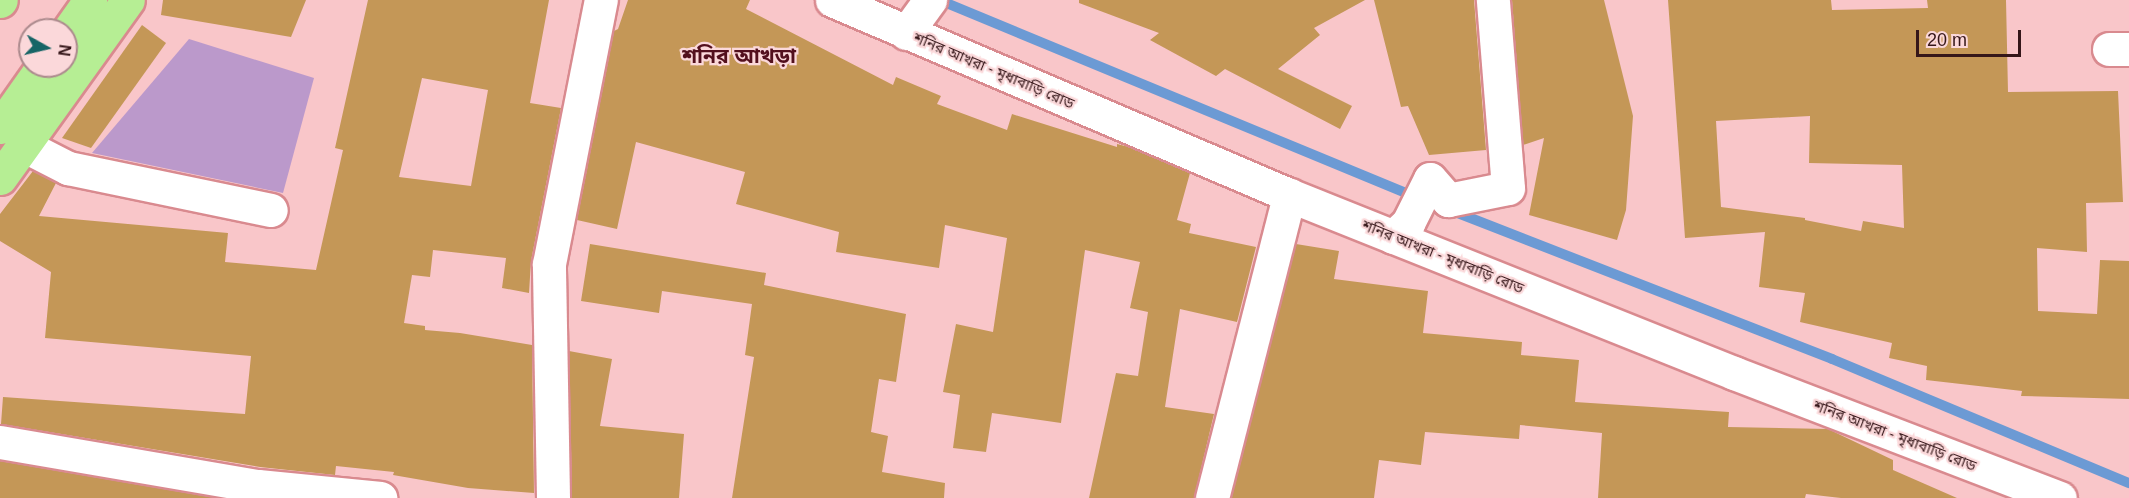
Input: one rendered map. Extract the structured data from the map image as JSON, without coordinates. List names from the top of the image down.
{
  "streets": {
    "street": ["শনির আখরা - মৃধাবাড়ি রোড"]
  },
  "districts": ["শনির আখড়া"],
  "scale_bar": "20 m",
  "north": "right"
}
